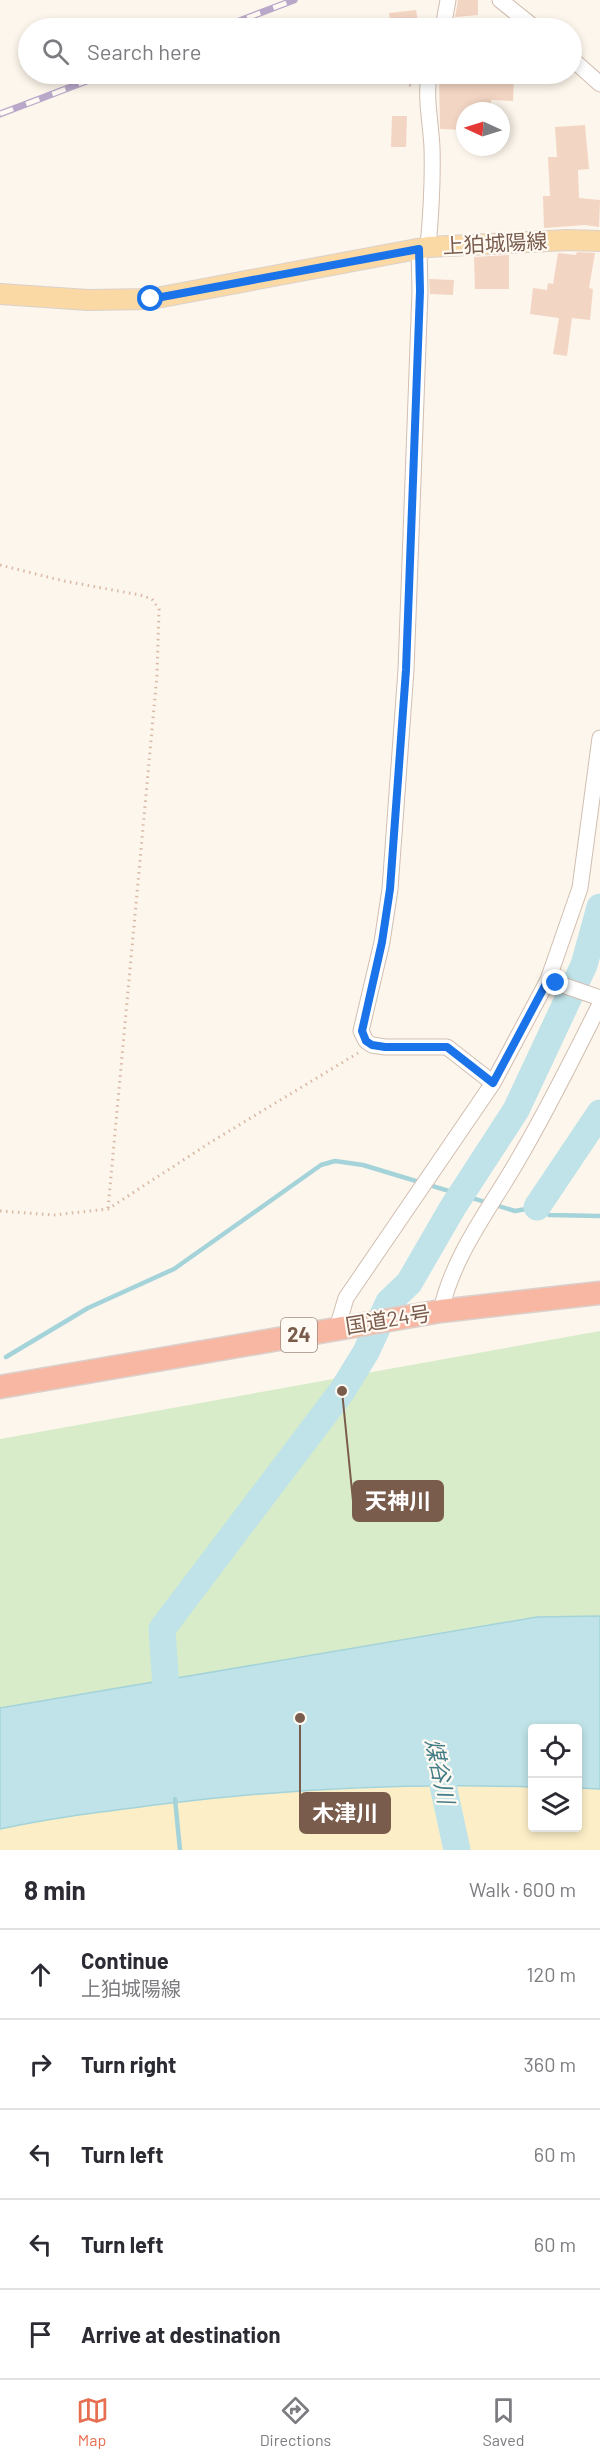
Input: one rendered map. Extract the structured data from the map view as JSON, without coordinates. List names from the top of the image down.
{
  "streets": {
    "highway": ["国道24号", "24"],
    "main road": ["上狛城陽線"]
  },
  "water": ["煤谷川"],
  "places": ["天神川", "木津川"],
  "north": "left",
  "page": {
    "search": "Search here",
    "heading": ["8 min", "Walk · 600 m"],
    "list": [
      ["Continue", "上狛城陽線", "120 m"],
      ["Turn right", "360 m"],
      ["Turn left", "60 m"],
      ["Turn left", "60 m"],
      "Arrive at destination"
    ],
    "nav": ["Map", "Directions", "Saved"]
  }
}
